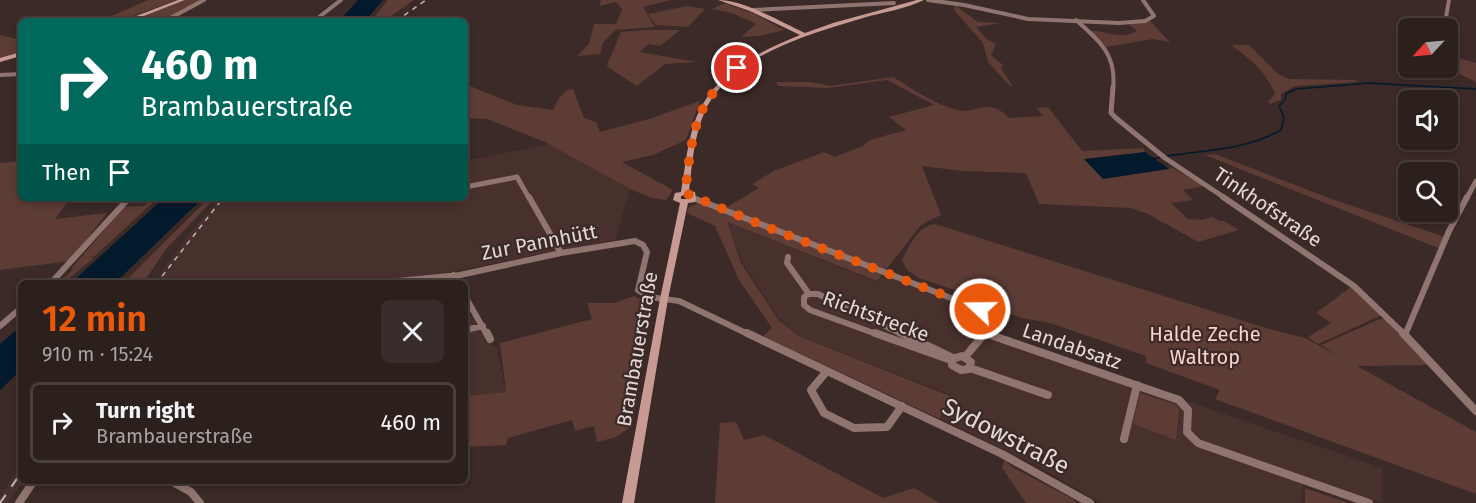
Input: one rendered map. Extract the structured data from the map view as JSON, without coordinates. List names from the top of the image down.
{
  "streets": {
    "main road": ["Brambauerstraße"],
    "street": [
      "Tinkhofstraße",
      "Zur Pannhütt",
      "Richtstrecke",
      "Landabsatz",
      "Sydowstraße"
    ]
  },
  "crossings": [
    ["Zur Pannhütt", "Brambauerstraße"],
    ["Zur Pannhütt", "Sydowstraße"],
    ["Brambauerstraße", "Sydowstraße"]
  ],
  "parks": ["Halde Zeche Waltrop"],
  "north": "bottom left",
  "page": {
    "turn": ["460 m", "Brambauerstraße"],
    "then": "Then",
    "heading": ["12 min", "910 m · 15:24"],
    "list": [
      {
        "name": "Turn right",
        "note": "Brambauerstraße",
        "value": "460 m"
      }
    ]
  }
}
